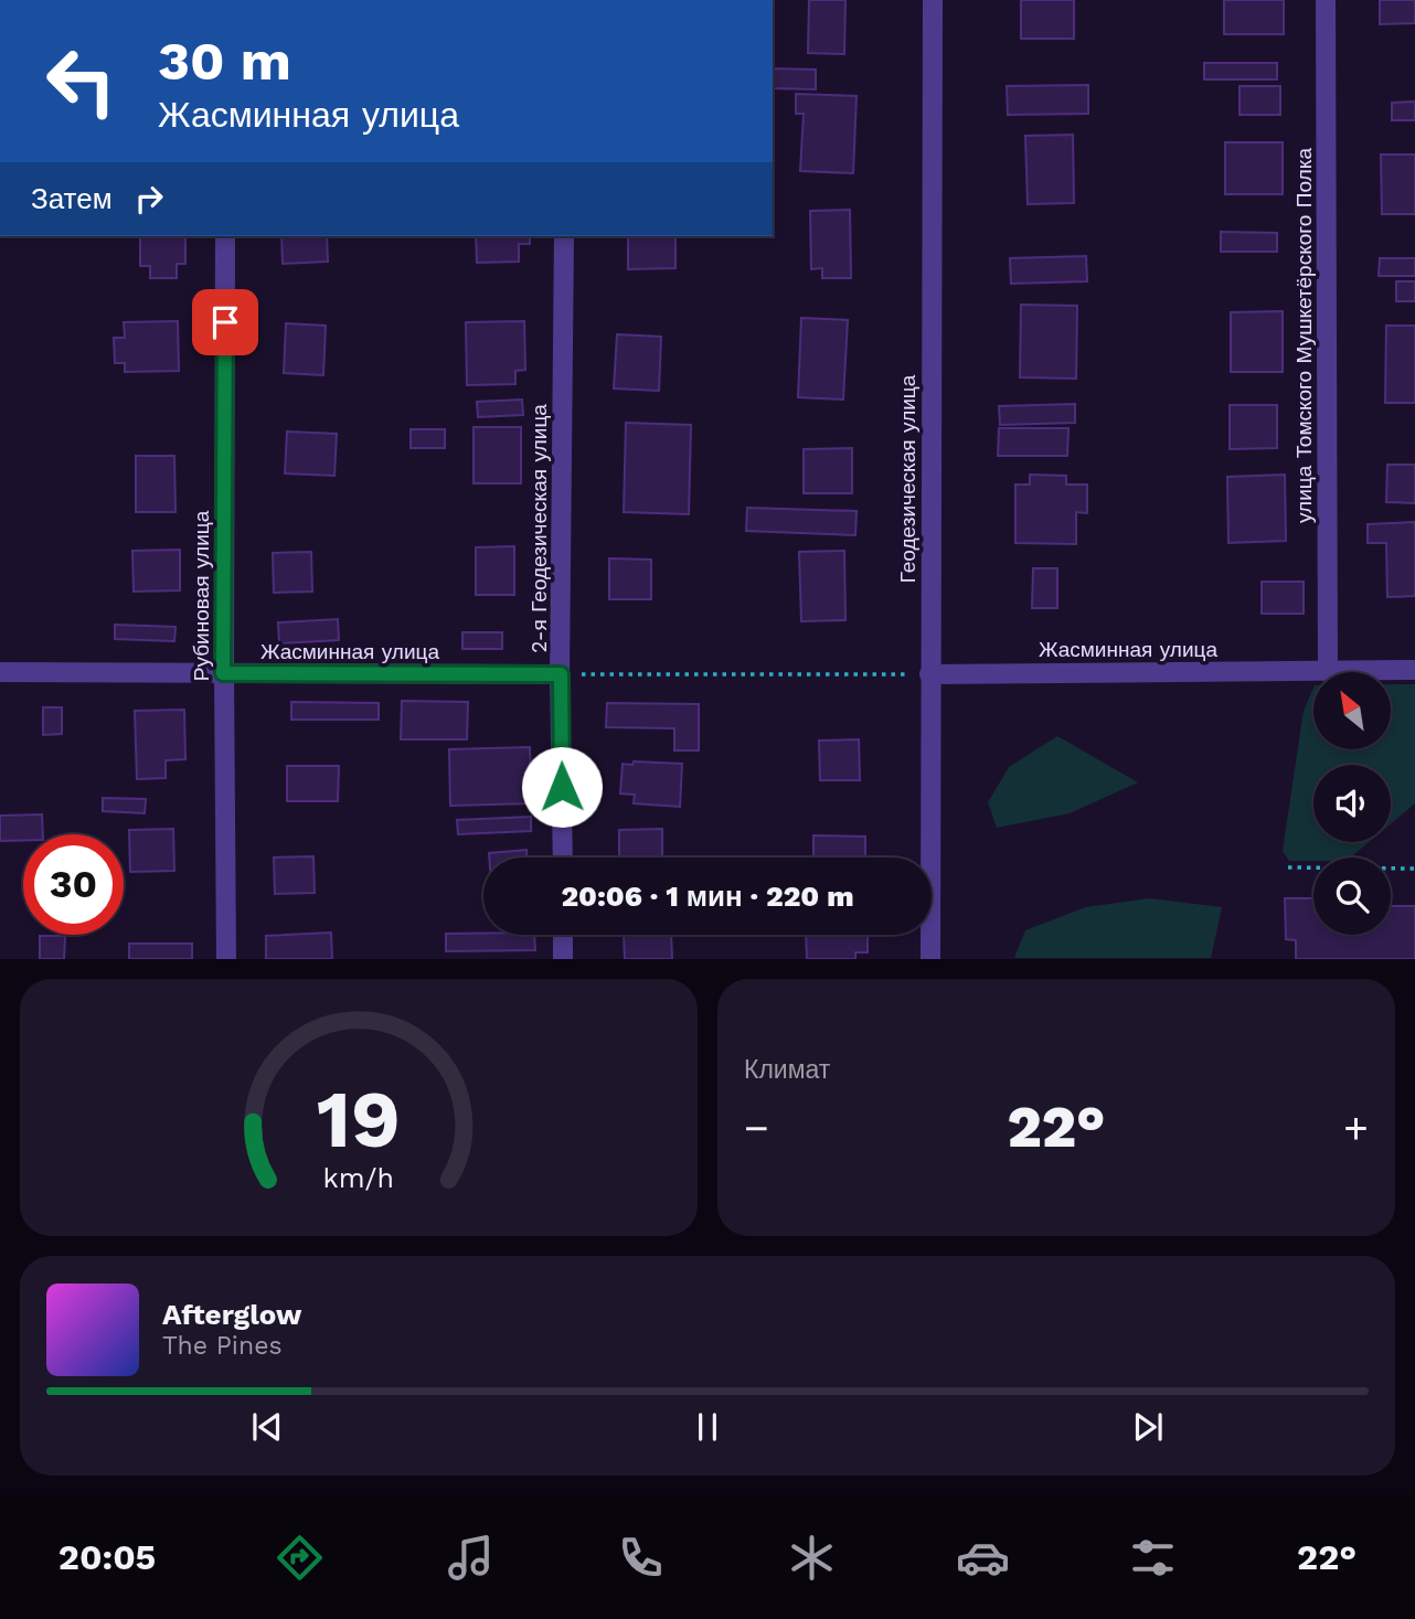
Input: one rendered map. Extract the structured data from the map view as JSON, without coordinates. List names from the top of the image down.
{
  "streets": {
    "street": [
      "улица Томского Мушкетёрского Полка",
      "Геодезическая улица",
      "2-я Геодезическая улица",
      "Рубиновая улица",
      "Жасминная улица"
    ]
  },
  "crossings": [
    ["улица Томского Мушкетёрского Полка", "Жасминная улица"],
    ["Геодезическая улица", "Жасминная улица"],
    ["2-я Геодезическая улица", "Жасминная улица"],
    ["Рубиновая улица", "Жасминная улица"]
  ],
  "north": "top left",
  "page": {
    "turn": ["30 m", "Жасминная улица"],
    "then": "Затем",
    "limit": "30",
    "trip": "20:06 · 1 мин · 220 m",
    "tile": "Климат",
    "heat": ["−", "22°", "+"],
    "song": ["Afterglow", "The Pines"],
    "tabs": ["20:05", "22°"],
    "gauge": ["19", "km/h"]
  }
}
